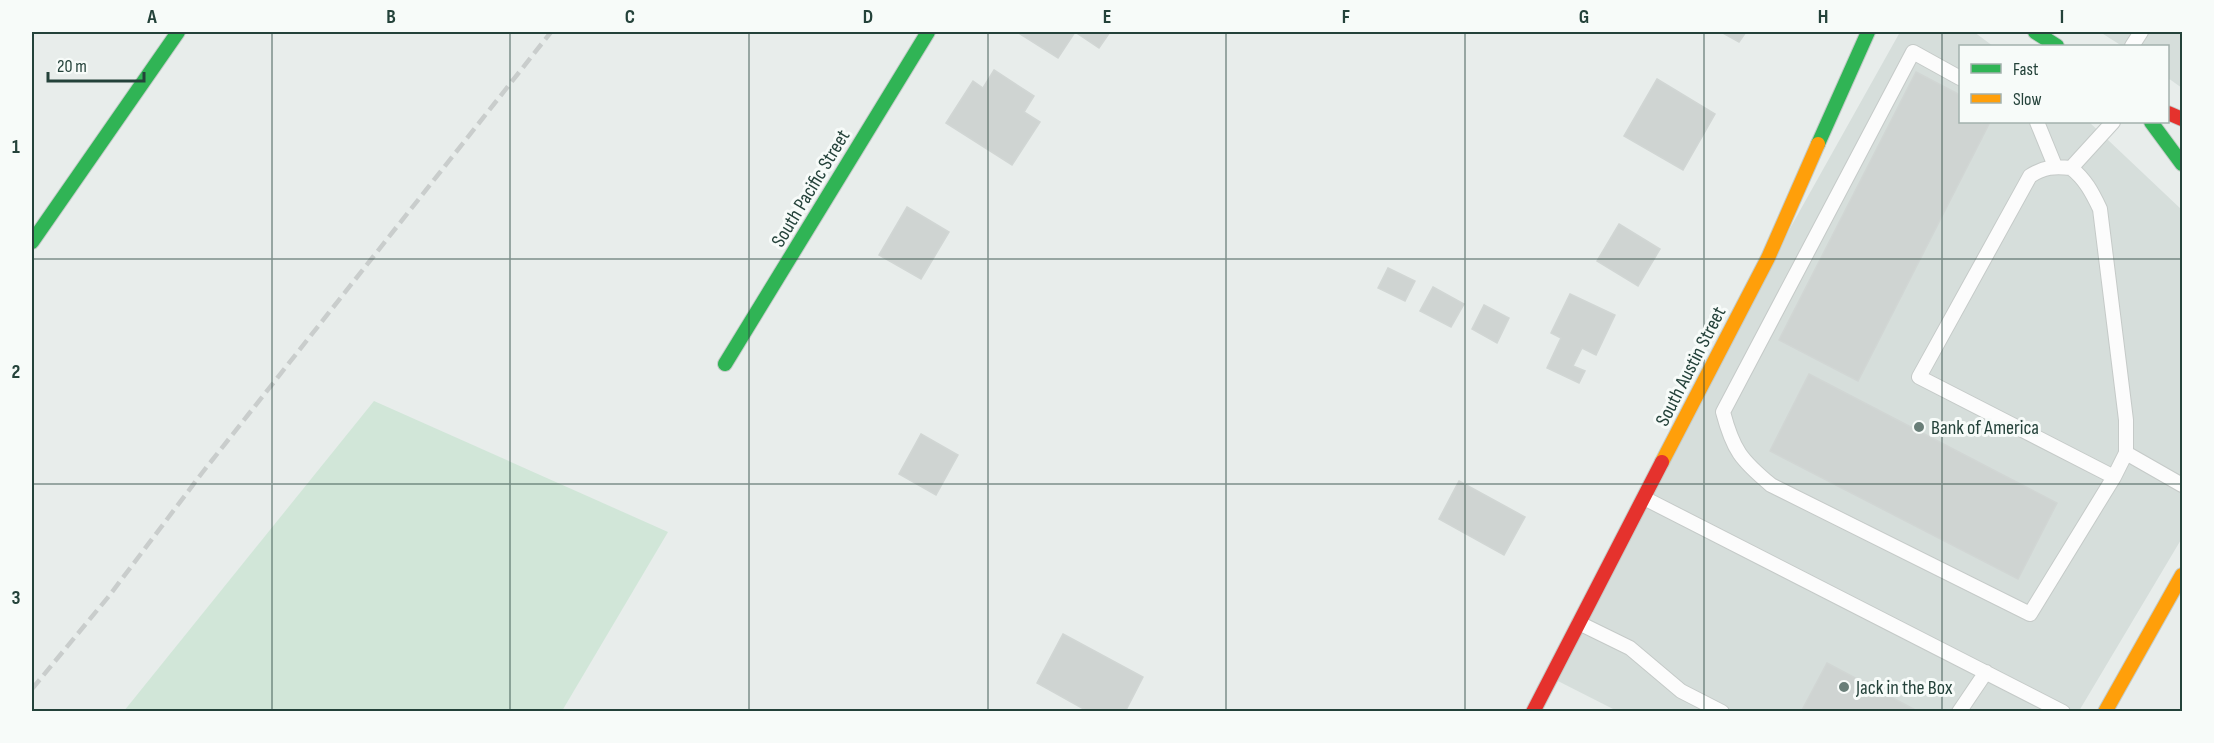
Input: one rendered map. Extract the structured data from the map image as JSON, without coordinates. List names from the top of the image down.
{
  "streets": {
    "street": ["South Pacific Street", "South Austin Street"]
  },
  "places": ["Bank of America", "Jack in the Box"],
  "legend": ["Fast", "Slow"],
  "scale_bar": "20 m",
  "grid": {
    "columns": [
      "A",
      "B",
      "C",
      "D",
      "E",
      "F",
      "G",
      "H",
      "I"
    ],
    "rows": ["1", "2", "3"]
  }
}
